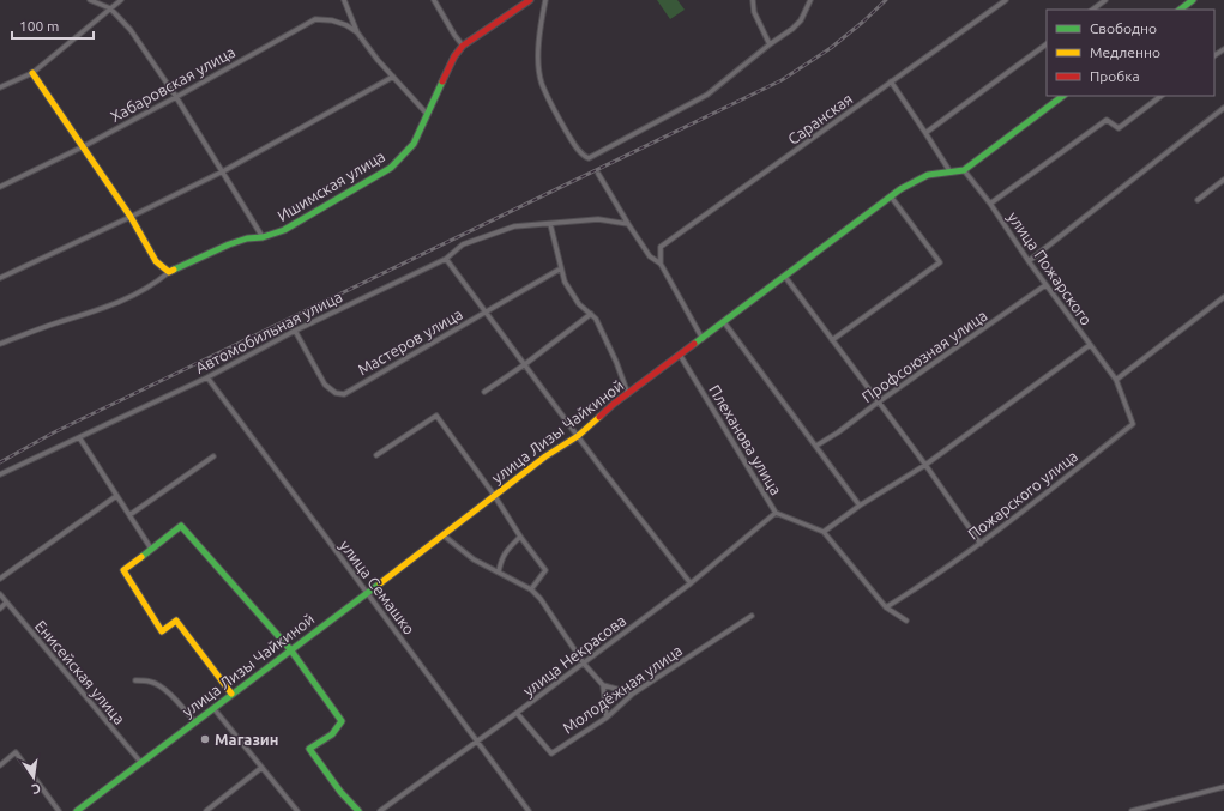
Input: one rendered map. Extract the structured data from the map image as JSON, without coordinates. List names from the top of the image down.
{
  "streets": {
    "street": [
      "Хабаровская улица",
      "Саранская",
      "Ишимская улица",
      "улица Пожарского",
      "Автомобильная улица",
      "Мастеров улица",
      "Профсоюзная улица",
      "улица Лизы Чайкиной",
      "Плеханова улица",
      "Пожарского улица",
      "улица Семашко",
      "улица Некрасова",
      "Енисейская улица",
      "Молодёжная улица"
    ]
  },
  "crossings": [
    ["Хабаровская улица", "Ишимская улица"],
    ["улица Пожарского", "Профсоюзная улица"],
    ["улица Пожарского", "улица Лизы Чайкиной"],
    ["улица Пожарского", "Пожарского улица"],
    ["Автомобильная улица", "Мастеров улица"],
    ["Автомобильная улица", "улица Семашко"],
    ["улица Лизы Чайкиной", "Плеханова улица"],
    ["улица Лизы Чайкиной", "улица Семашко"],
    ["улица Лизы Чайкиной", "Енисейская улица"],
    ["Плеханова улица", "Пожарского улица"],
    ["Плеханова улица", "улица Некрасова"],
    ["улица Семашко", "улица Некрасова"],
    ["улица Некрасова", "Молодёжная улица"]
  ],
  "places": ["Магазин"],
  "legend": ["Свободно", "Медленно", "Пробка"],
  "scale_bar": "100 m",
  "north": "bottom"
}
